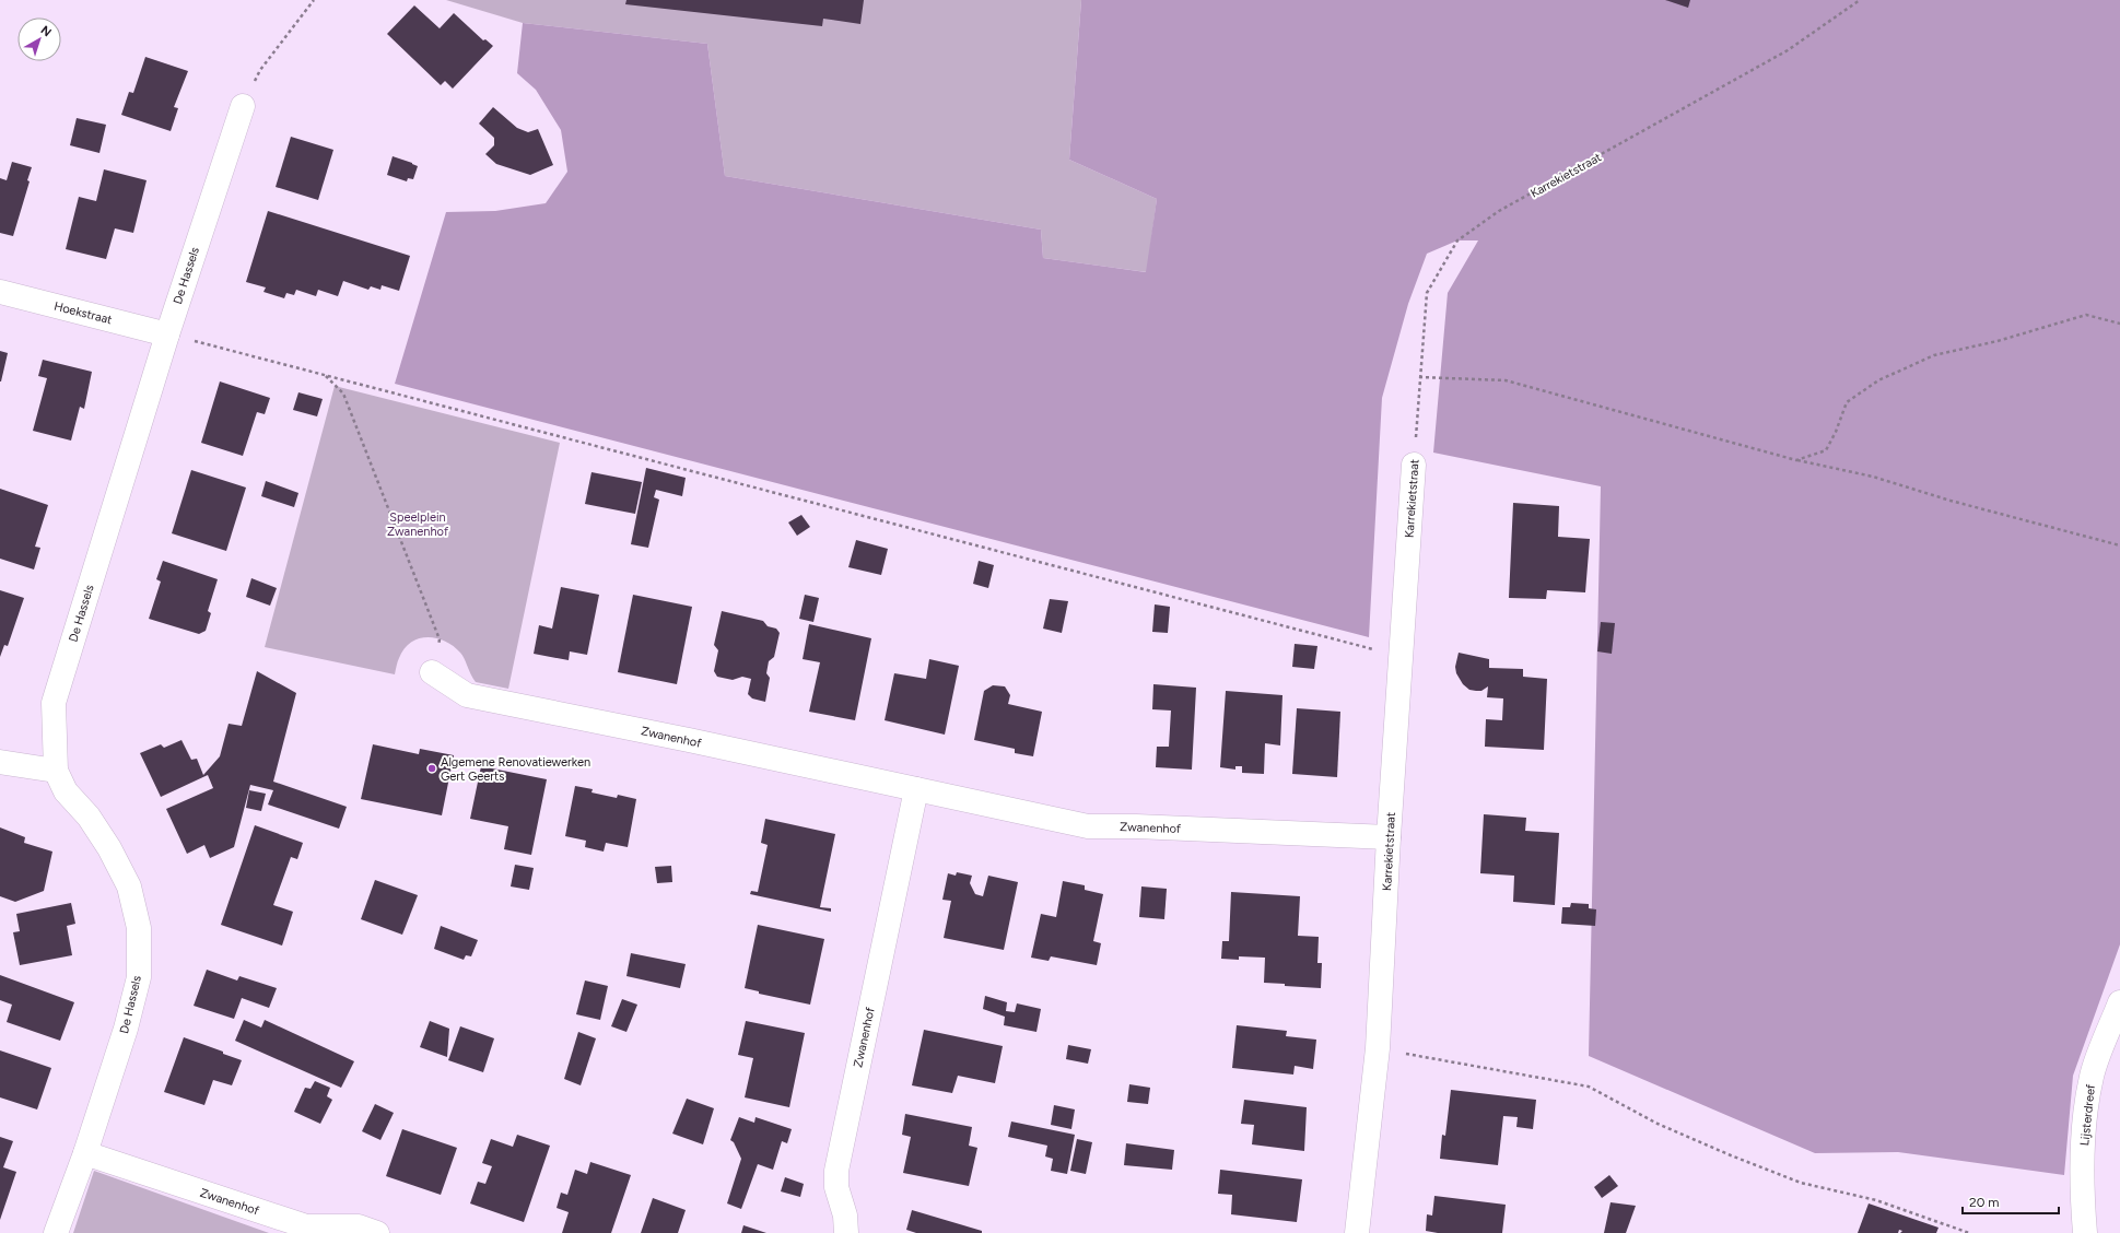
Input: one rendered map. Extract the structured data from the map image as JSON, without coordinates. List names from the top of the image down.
{
  "streets": {
    "street": [
      "Karrekietstraat",
      "De Hassels",
      "Hoekstraat",
      "Zwanenhof",
      "Lijsterdreef"
    ]
  },
  "crossings": [
    ["Karrekietstraat", "Zwanenhof"],
    ["De Hassels", "Hoekstraat"],
    ["De Hassels", "Zwanenhof"]
  ],
  "parks": ["Speelplein Zwanenhof"],
  "places": ["Algemene Renovatiewerken Gert Geerts"],
  "scale_bar": "20 m",
  "north": "top right"
}
